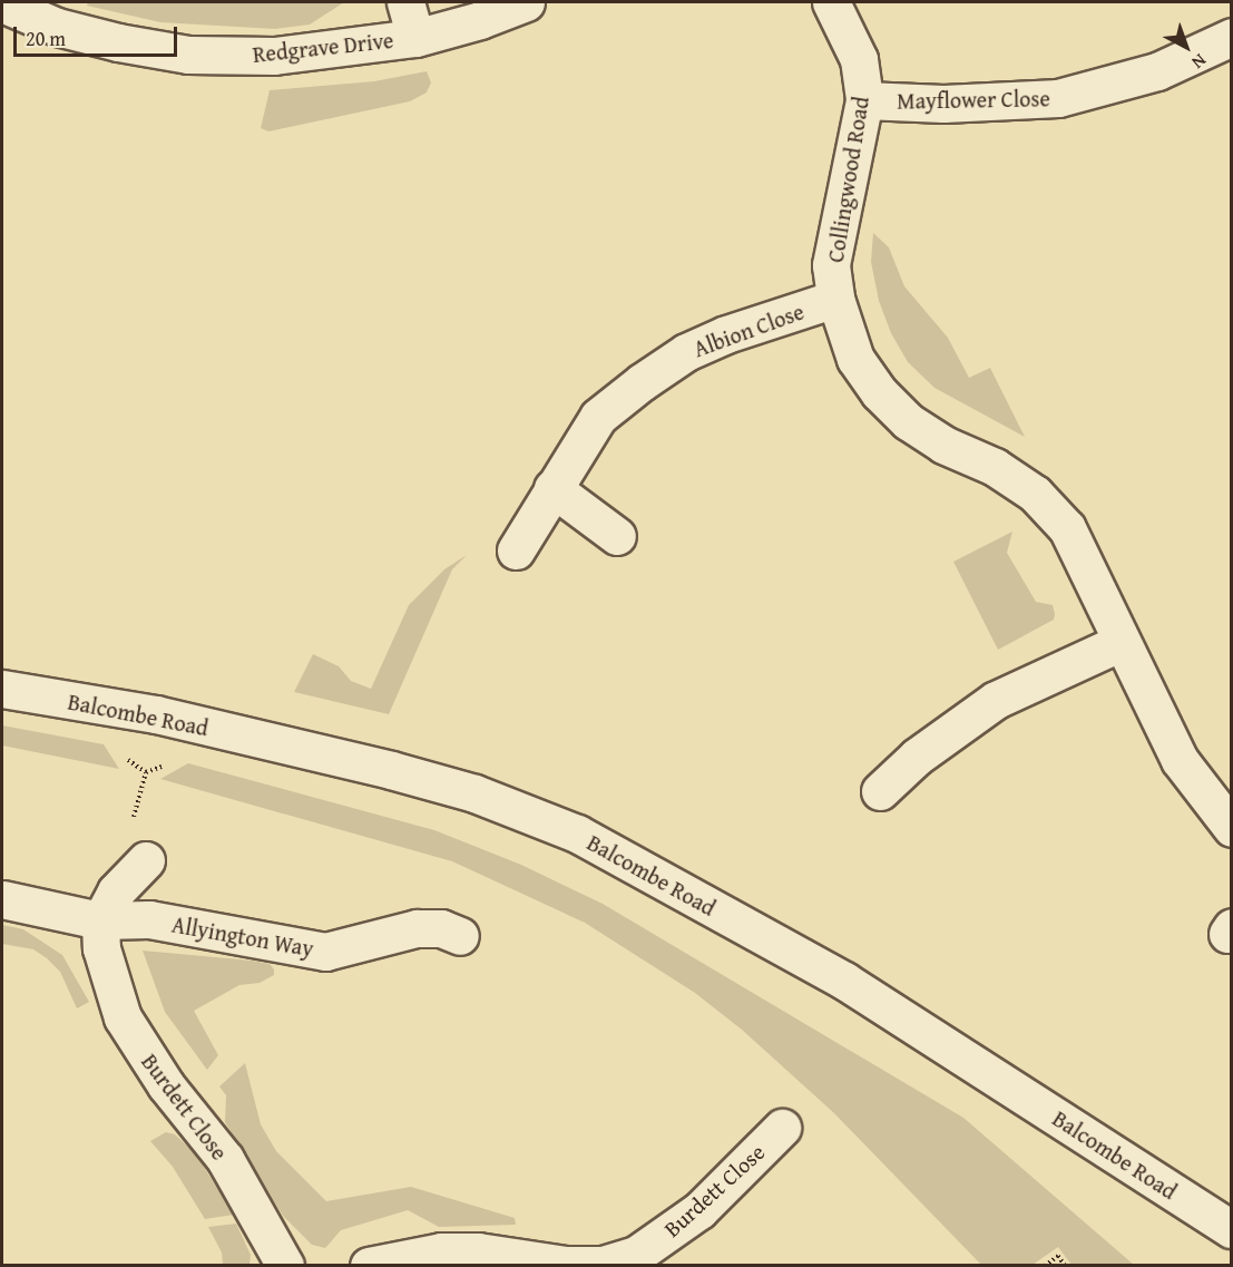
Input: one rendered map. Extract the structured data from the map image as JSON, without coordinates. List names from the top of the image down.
{
  "streets": {
    "street": [
      "Redgrave Drive",
      "Mayflower Close",
      "Collingwood Road",
      "Albion Close",
      "Balcombe Road",
      "Allyington Way",
      "Burdett Close"
    ]
  },
  "crossings": [
    ["Mayflower Close", "Collingwood Road"],
    ["Collingwood Road", "Albion Close"],
    ["Allyington Way", "Burdett Close"]
  ],
  "scale_bar": "20 m",
  "north": "bottom right"
}
